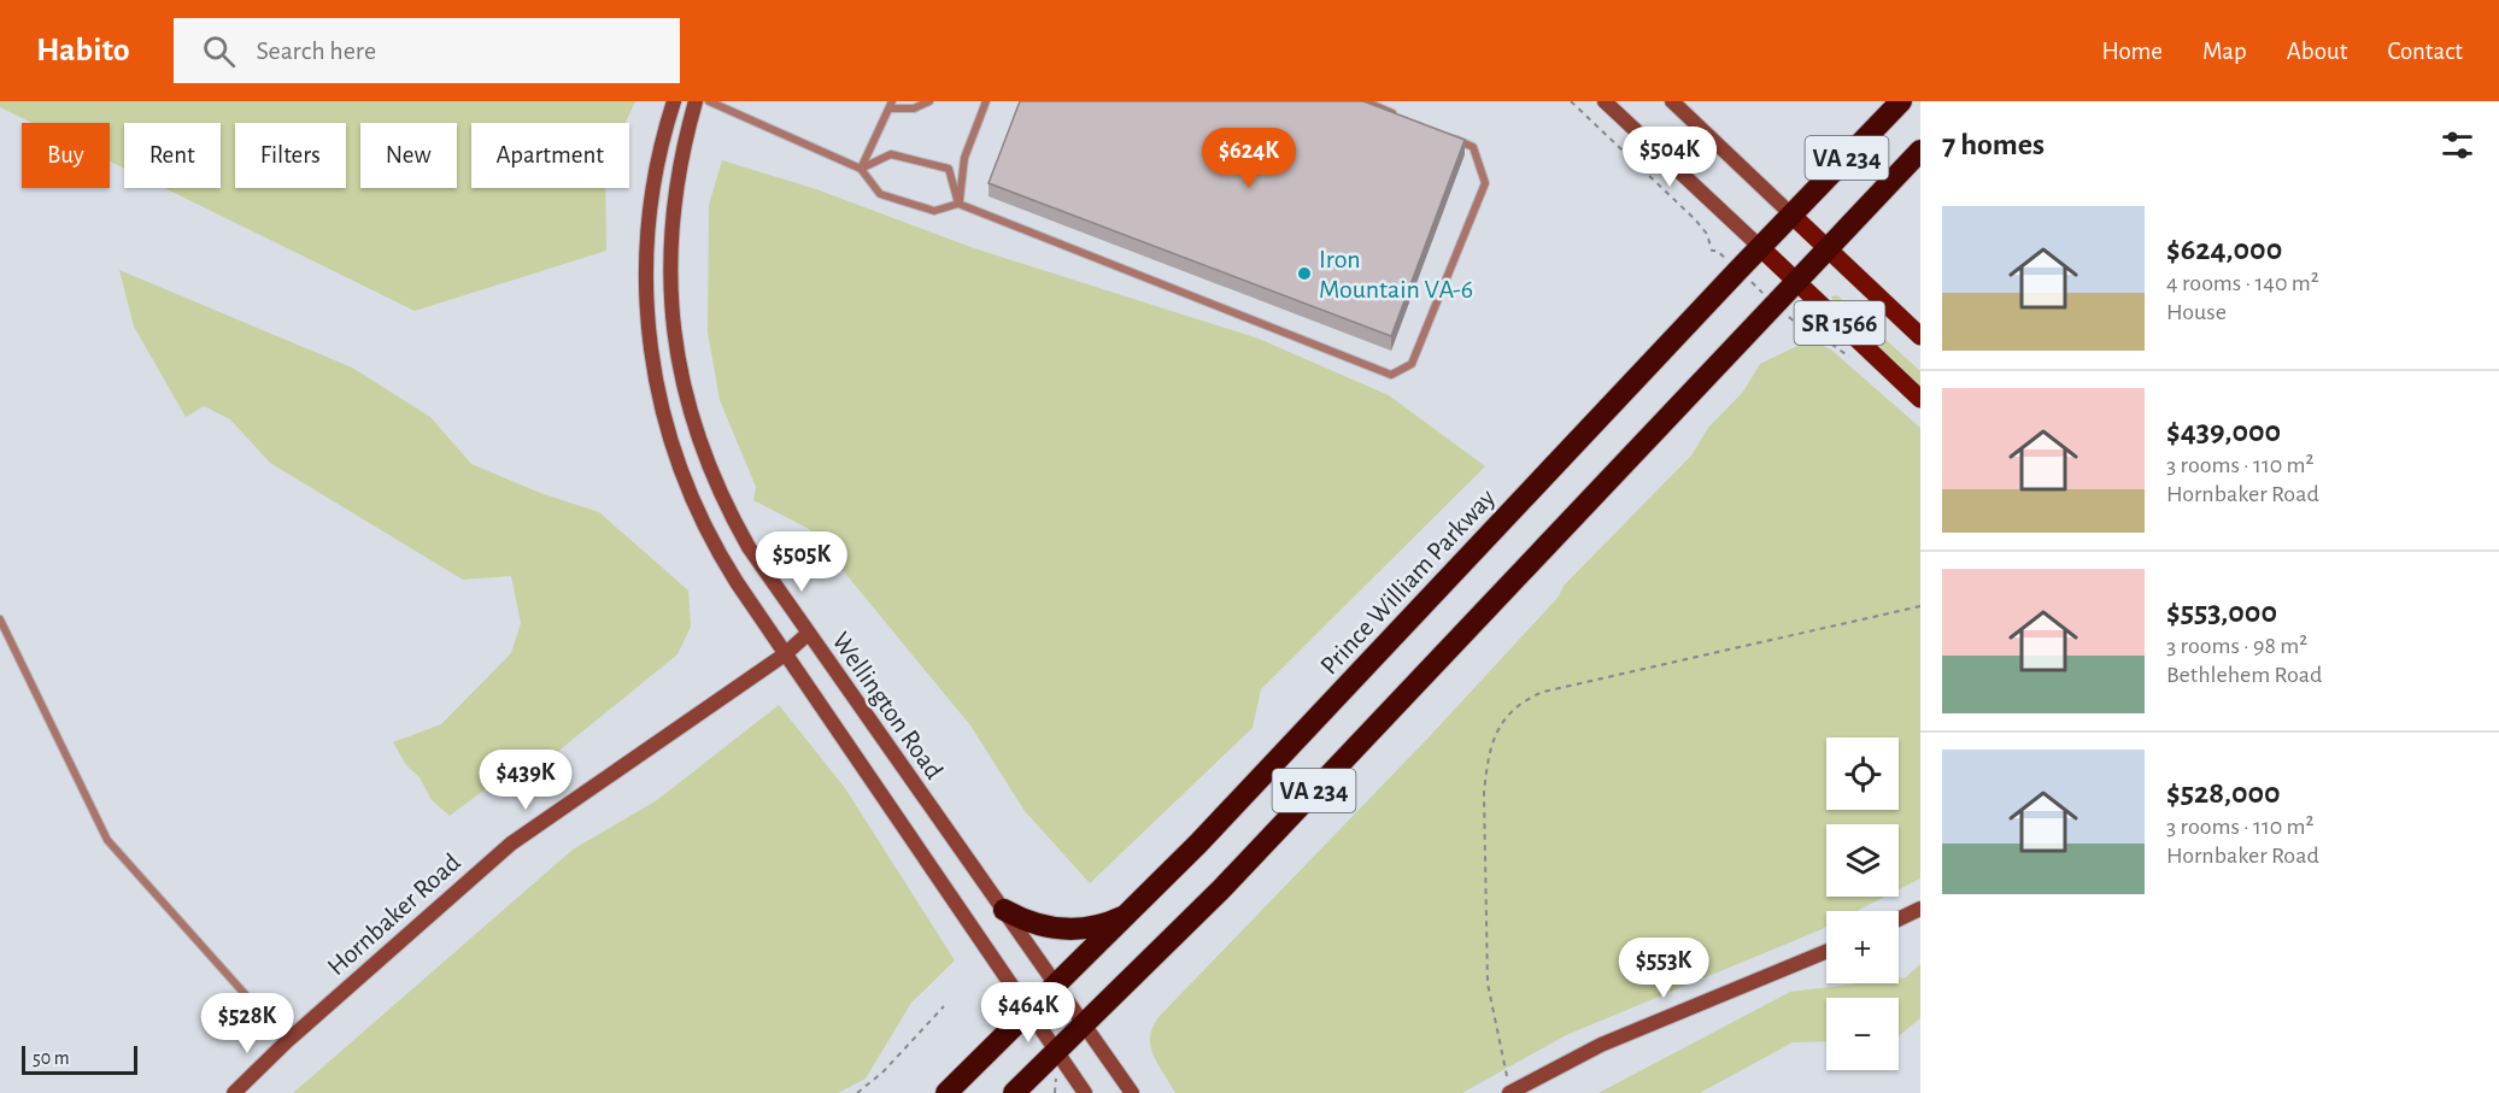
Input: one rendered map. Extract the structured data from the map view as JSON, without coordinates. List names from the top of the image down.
{
  "streets": {
    "highway": ["VA 234", "Prince William Parkway"],
    "main road": ["SR 1566", "Wellington Road", "Hornbaker Road"]
  },
  "crossings": [
    ["VA 234", "SR 1566"],
    ["VA 234", "Wellington Road"],
    ["SR 1566", "Prince William Parkway"],
    ["Prince William Parkway", "Wellington Road"],
    ["Wellington Road", "Hornbaker Road"]
  ],
  "places": ["Iron Mountain VA-6"],
  "scale_bar": "50 m",
  "page": {
    "header": "Habito",
    "search": "Search here",
    "nav": [
      "Home",
      "Map",
      "About",
      "Contact"
    ],
    "heading": "7 homes",
    "chip": [
      "Buy",
      "Rent",
      "Filters",
      "New",
      "Apartment"
    ],
    "price": [
      "$504K",
      "$624K",
      "$505K",
      "$439K",
      "$553K",
      "$464K",
      "$528K"
    ],
    "list": [
      {
        "name": "$624,000",
        "note": "4 rooms · 140 m² · House"
      },
      {
        "name": "$439,000",
        "note": "3 rooms · 110 m² · Hornbaker Road"
      },
      {
        "name": "$553,000",
        "note": "3 rooms · 98 m² · Bethlehem Road"
      },
      {
        "name": "$528,000",
        "note": "3 rooms · 110 m² · Hornbaker Road"
      }
    ],
    "map_buttons": ["+", "−"],
    "scale": "50 m"
  }
}
